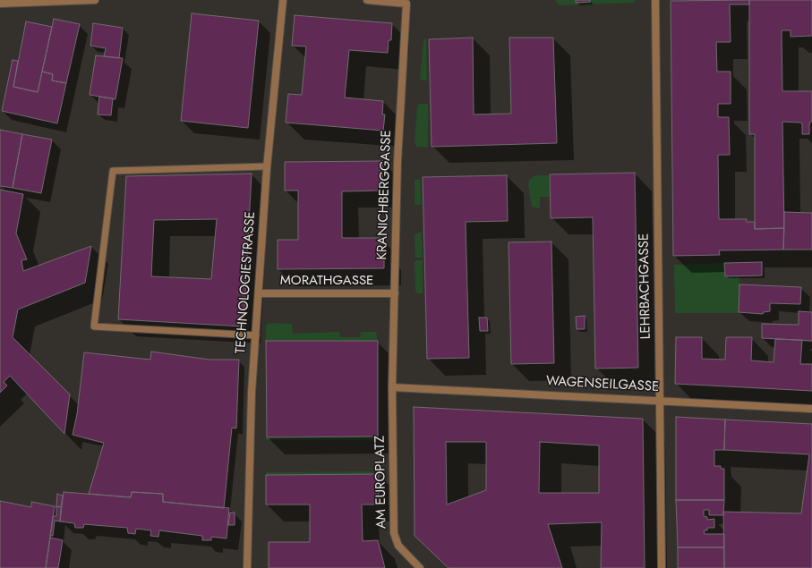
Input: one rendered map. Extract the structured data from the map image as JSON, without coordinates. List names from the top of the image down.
{
  "streets": {
    "street": [
      "KRANICHBERGGASSE",
      "MORATHGASSE",
      "TECHNOLOGIESTRASSE",
      "LEHRBACHGASSE",
      "WAGENSEILGASSE",
      "AM EUROPLATZ"
    ]
  },
  "crossings": [
    ["KRANICHBERGGASSE", "MORATHGASSE"],
    ["KRANICHBERGGASSE", "WAGENSEILGASSE"],
    ["KRANICHBERGGASSE", "AM EUROPLATZ"],
    ["MORATHGASSE", "TECHNOLOGIESTRASSE"],
    ["LEHRBACHGASSE", "WAGENSEILGASSE"],
    ["WAGENSEILGASSE", "AM EUROPLATZ"]
  ]
}
